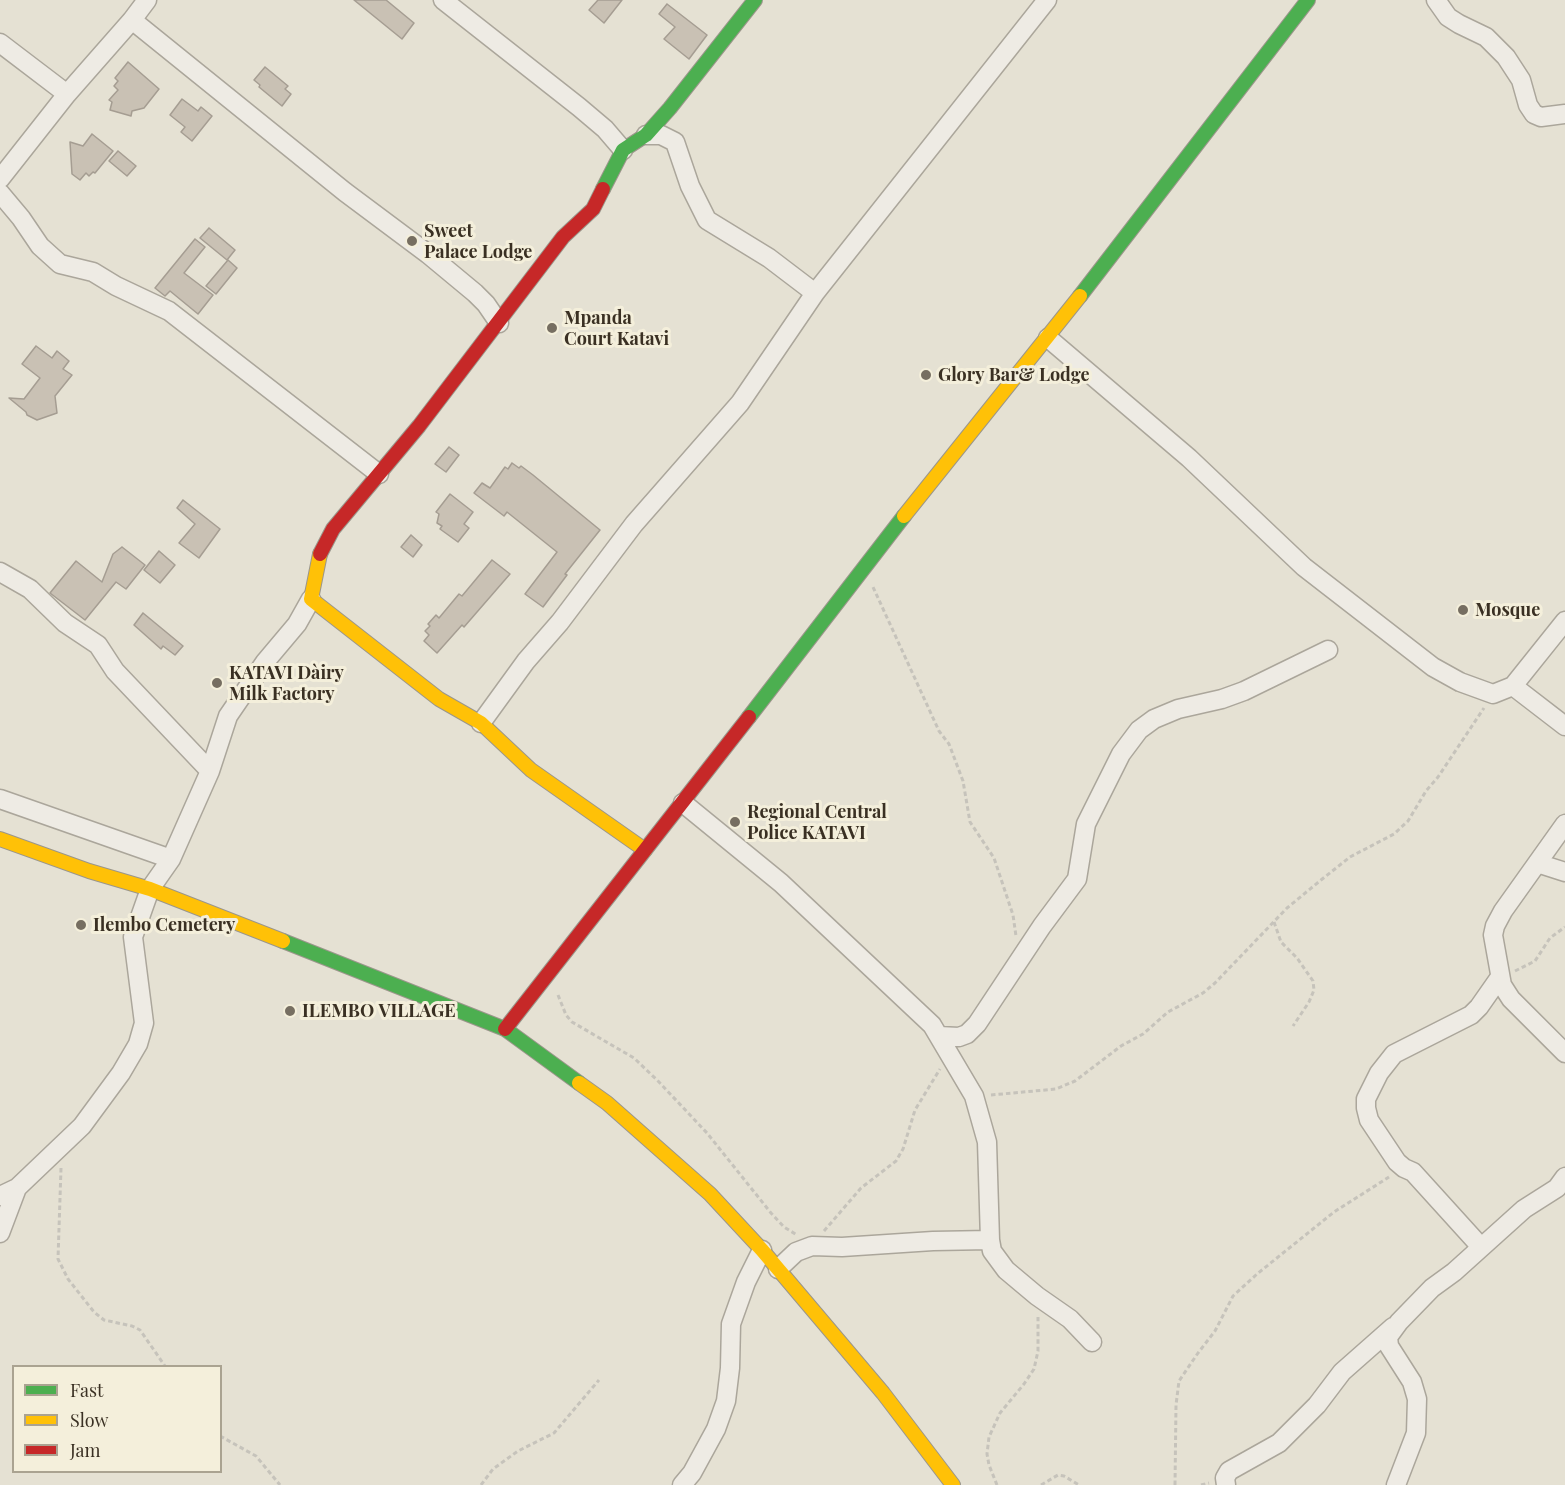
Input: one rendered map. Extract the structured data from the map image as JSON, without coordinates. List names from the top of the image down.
{
  "places": [
    "Sweet Palace Lodge",
    "Mpanda Court Katavi",
    "Glory Bar& Lodge",
    "Mosque",
    "KATAVI Dàiry Milk Factory",
    "Regional Central Police KATAVI",
    "Ilembo Cemetery",
    "ILEMBO VILLAGE"
  ],
  "legend": ["Fast", "Slow", "Jam"]
}
